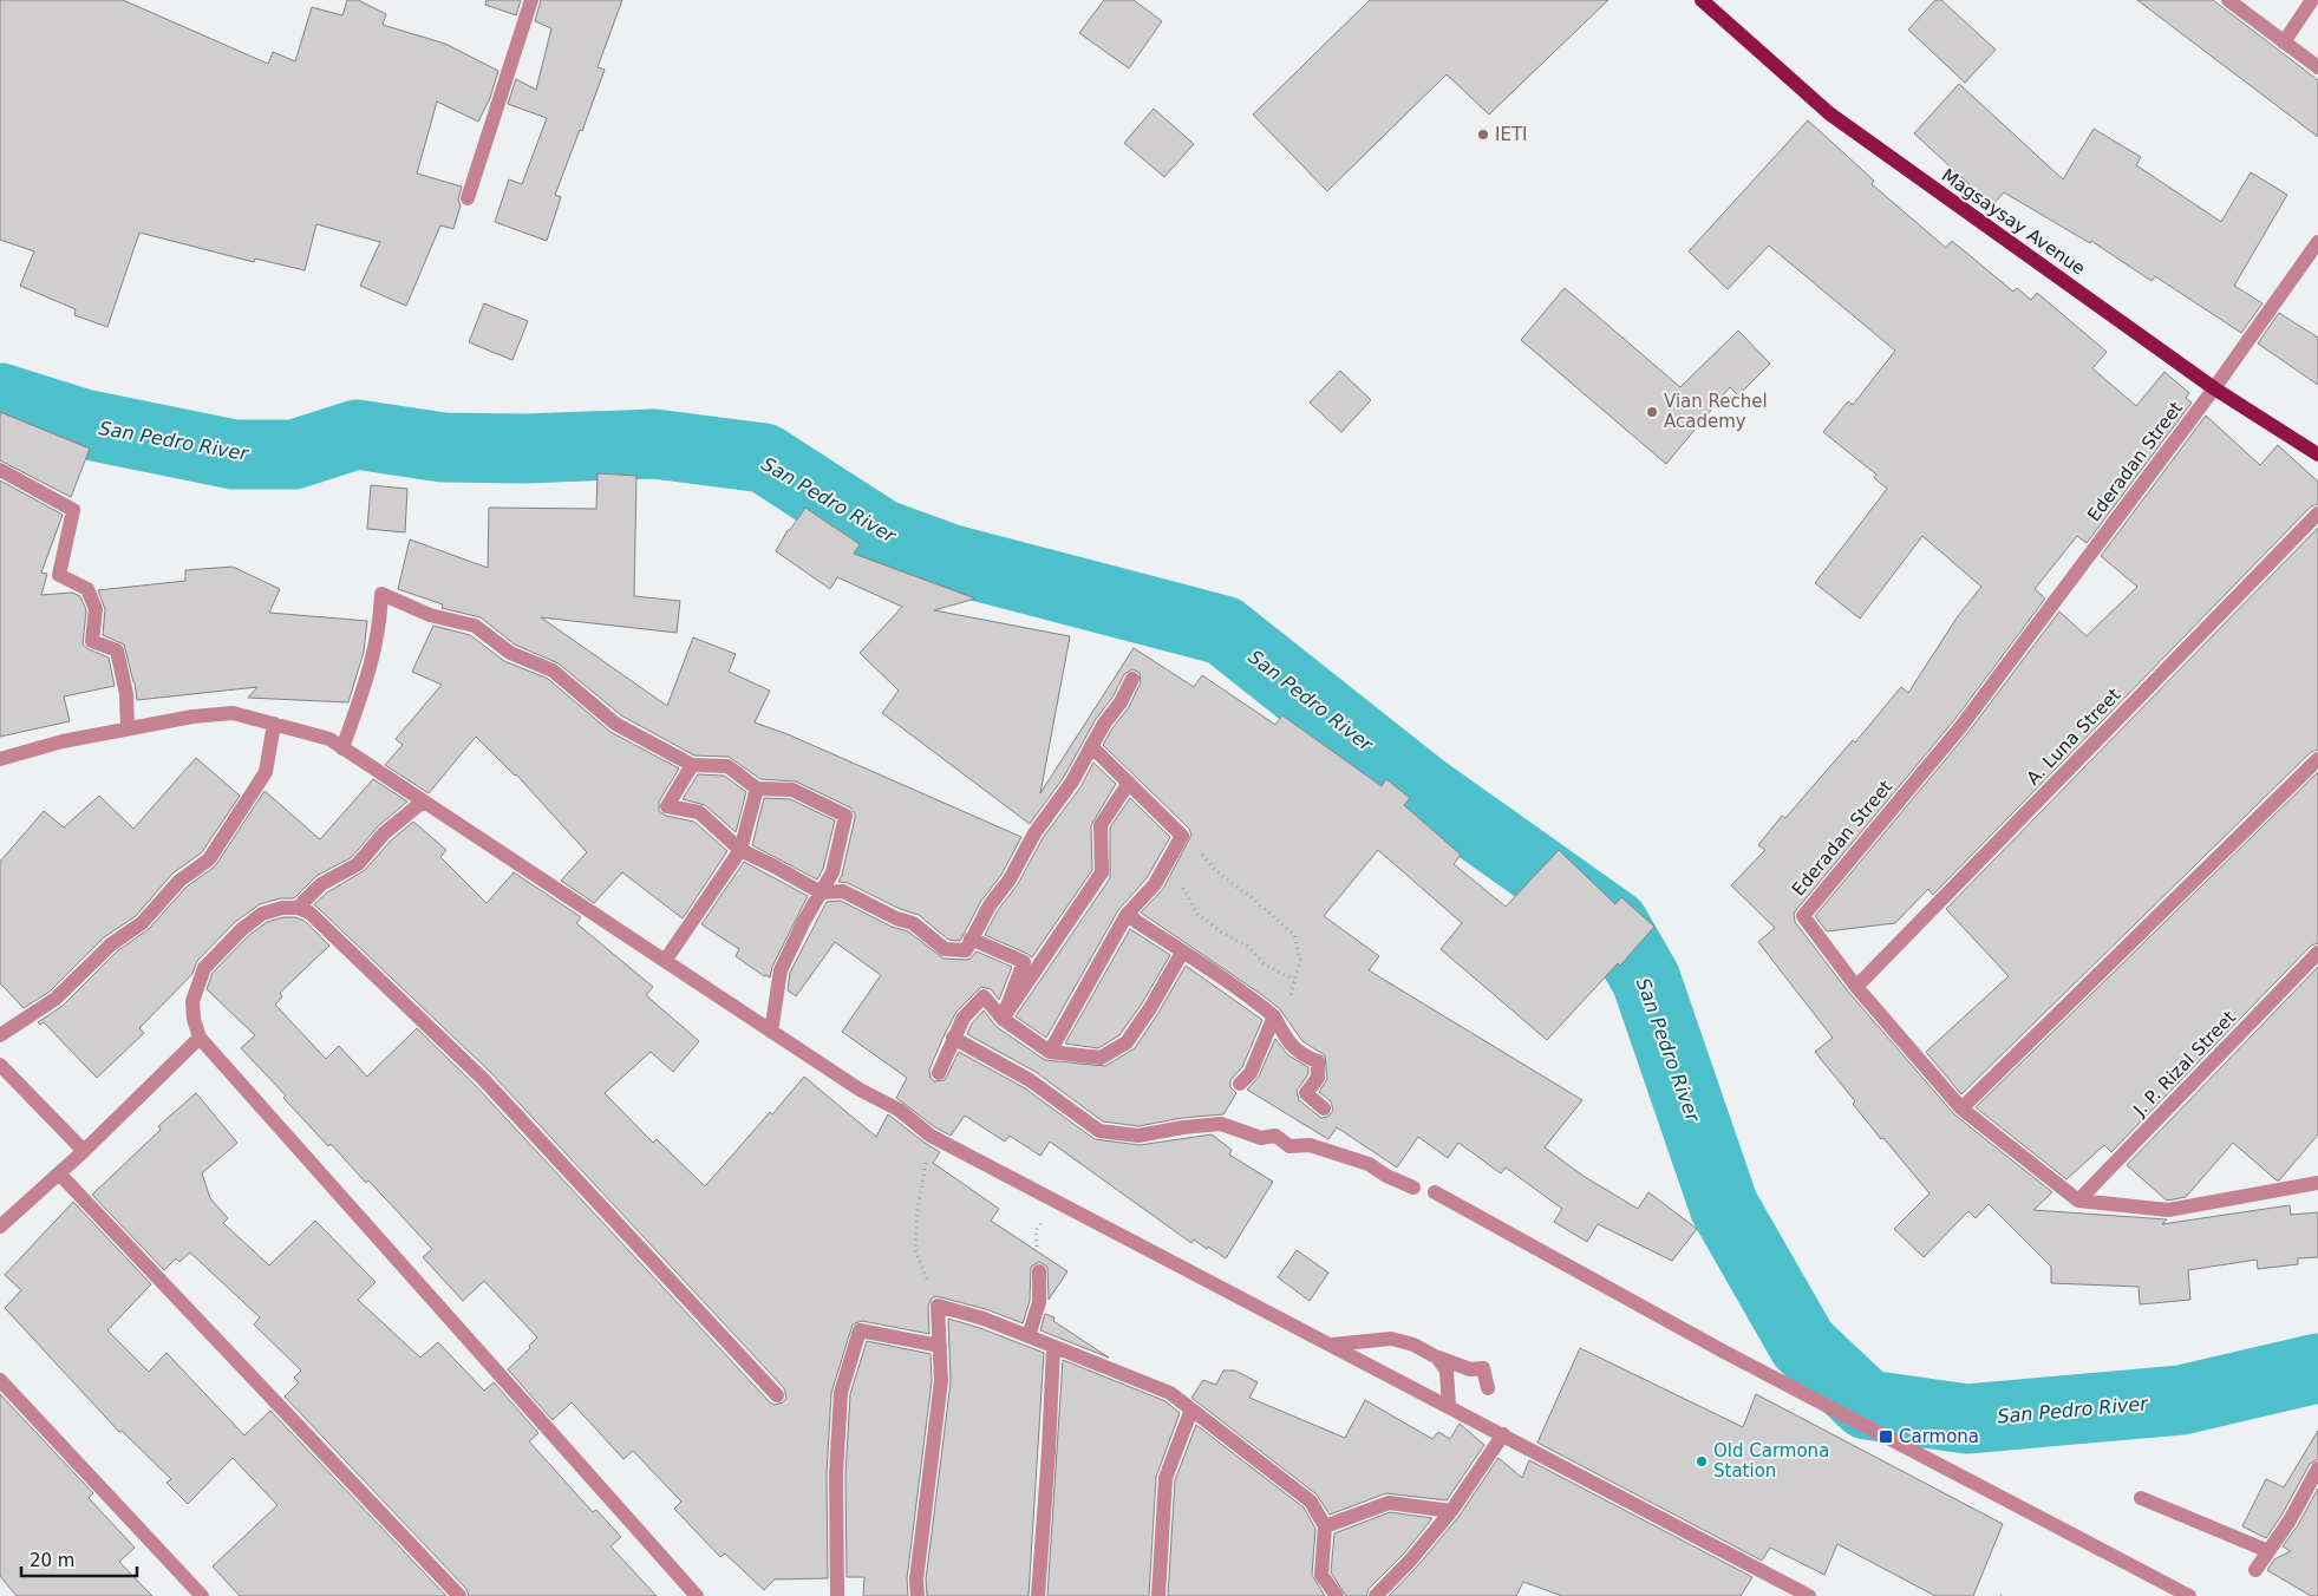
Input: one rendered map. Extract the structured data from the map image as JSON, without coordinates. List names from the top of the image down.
{
  "streets": {
    "main road": ["Magsaysay Avenue"],
    "street": ["Ederadan Street", "A. Luna Street", "J. P. Rizal Street"]
  },
  "crossings": [
    ["Magsaysay Avenue", "Ederadan Street"],
    ["Ederadan Street", "A. Luna Street"],
    ["Ederadan Street", "J. P. Rizal Street"]
  ],
  "water": ["San Pedro River"],
  "places": {
    "other": ["IETI", "Vian Rechel Academy", "Old Carmona Station"],
    "transit": ["Carmona"]
  },
  "scale_bar": "20 m"
}
